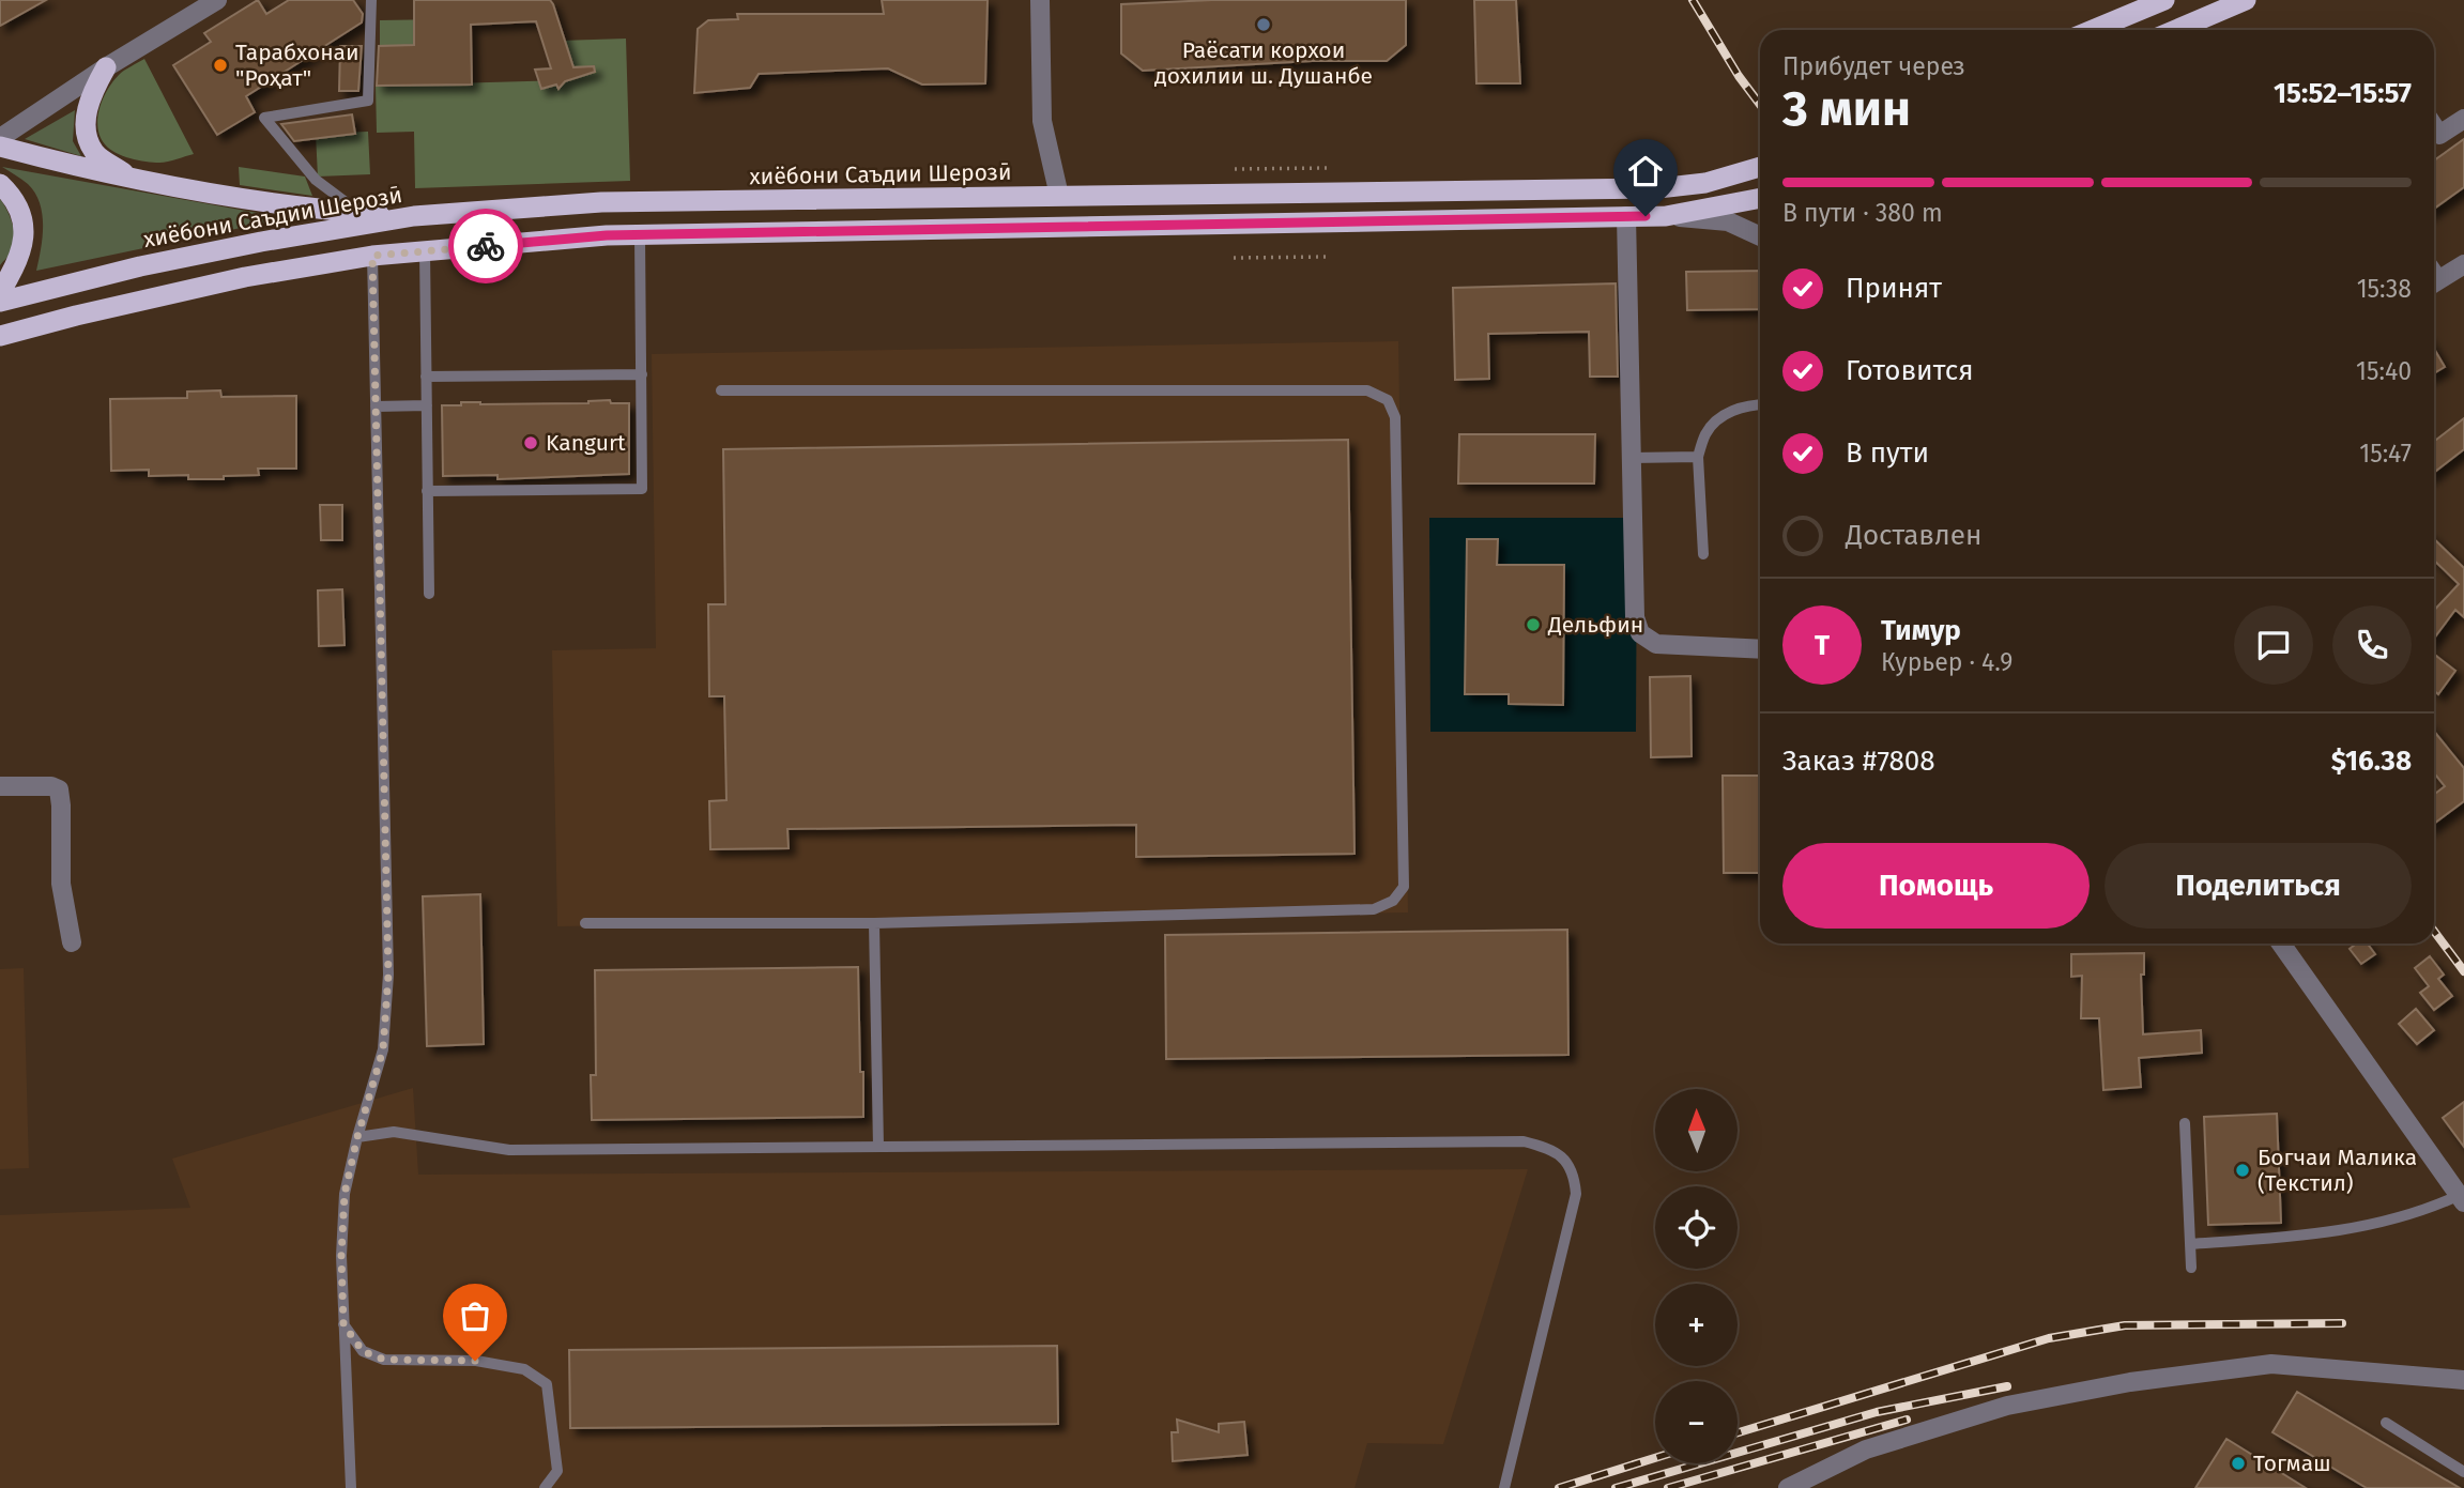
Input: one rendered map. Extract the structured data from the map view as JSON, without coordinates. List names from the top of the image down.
{
  "streets": {
    "highway": ["хиёбони Саъдии Шерозӣ"]
  },
  "places": [
    "Раёсати корхои дохилии ш. Душанбе",
    "Тарабхонаи \"Роҳат\"",
    "Kangurt",
    "Дельфин",
    "Богчаи Малика (Текстил)",
    "Тогмаш"
  ],
  "north": "top",
  "page": {
    "heading": ["3 мин", "Прибудет через", "15:52–15:57"],
    "panel": [
      "Тимур",
      "Курьер · 4.9",
      "Заказ #7808",
      "$16.38"
    ],
    "bar": "В пути · 380 m",
    "list": [
      ["Принят", "15:38"],
      ["Готовится", "15:40"],
      ["В пути", "15:47"],
      "Доставлен"
    ],
    "round": "Т",
    "buttons": ["Помощь", "Поделиться"],
    "map_buttons": ["+", "−"]
  }
}
